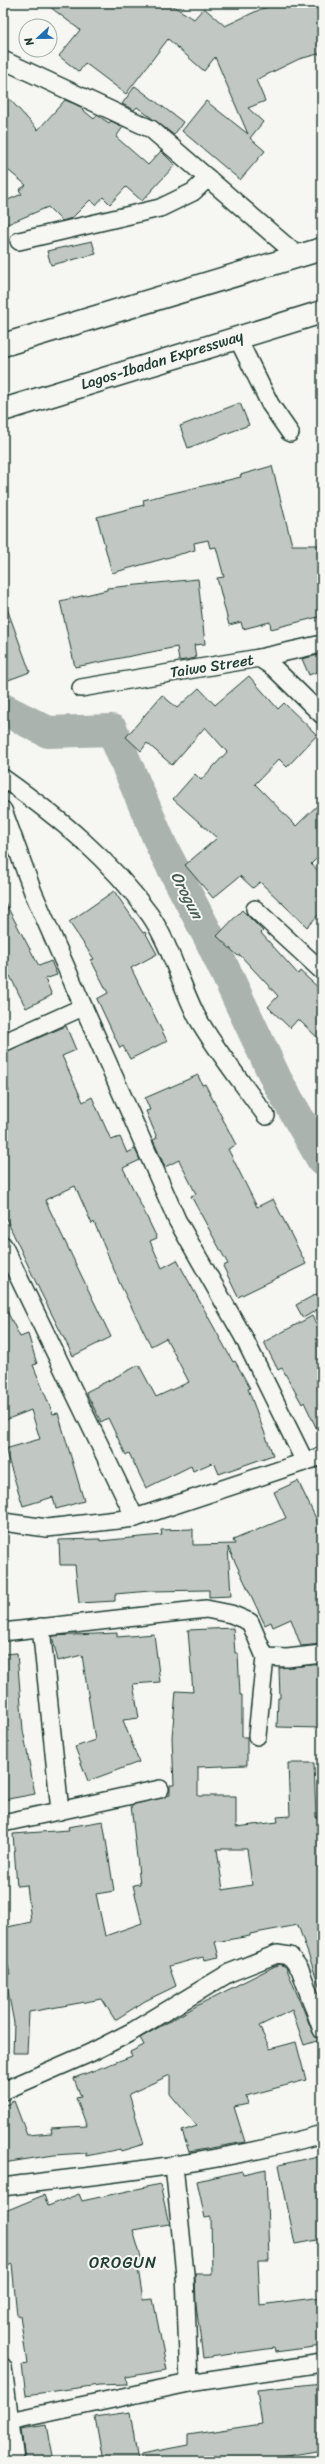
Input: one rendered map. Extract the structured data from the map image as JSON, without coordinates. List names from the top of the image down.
{
  "streets": {
    "highway": ["Lagos-Ibadan Expressway"],
    "street": ["Taiwo Street"]
  },
  "districts": ["OROGUN"],
  "water": ["Orogun"],
  "north": "left"
}
